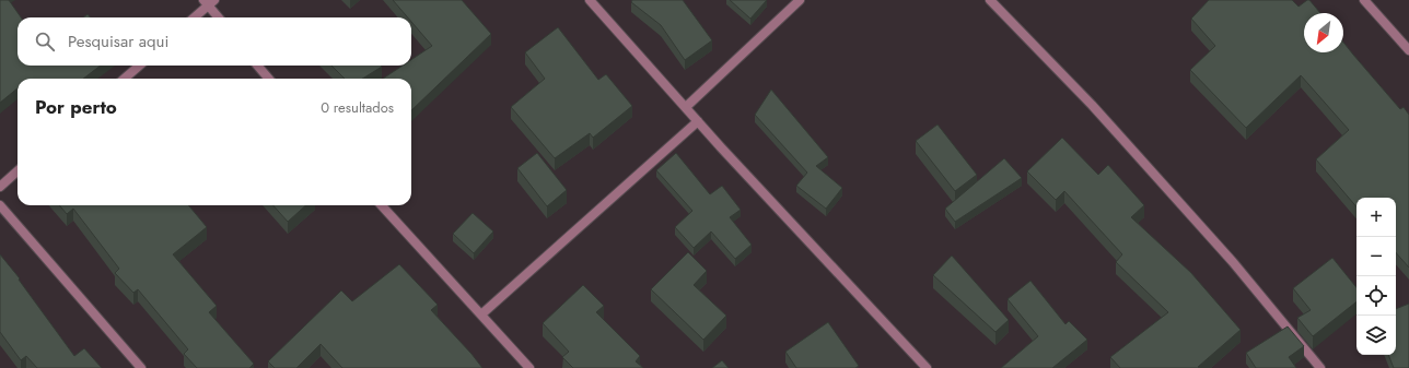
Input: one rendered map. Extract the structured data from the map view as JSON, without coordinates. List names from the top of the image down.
{
  "north": "bottom left",
  "page": {
    "search": "Pesquisar aqui",
    "heading": ["Por perto", "0 resultados"],
    "map_buttons": ["+", "−"]
  }
}
